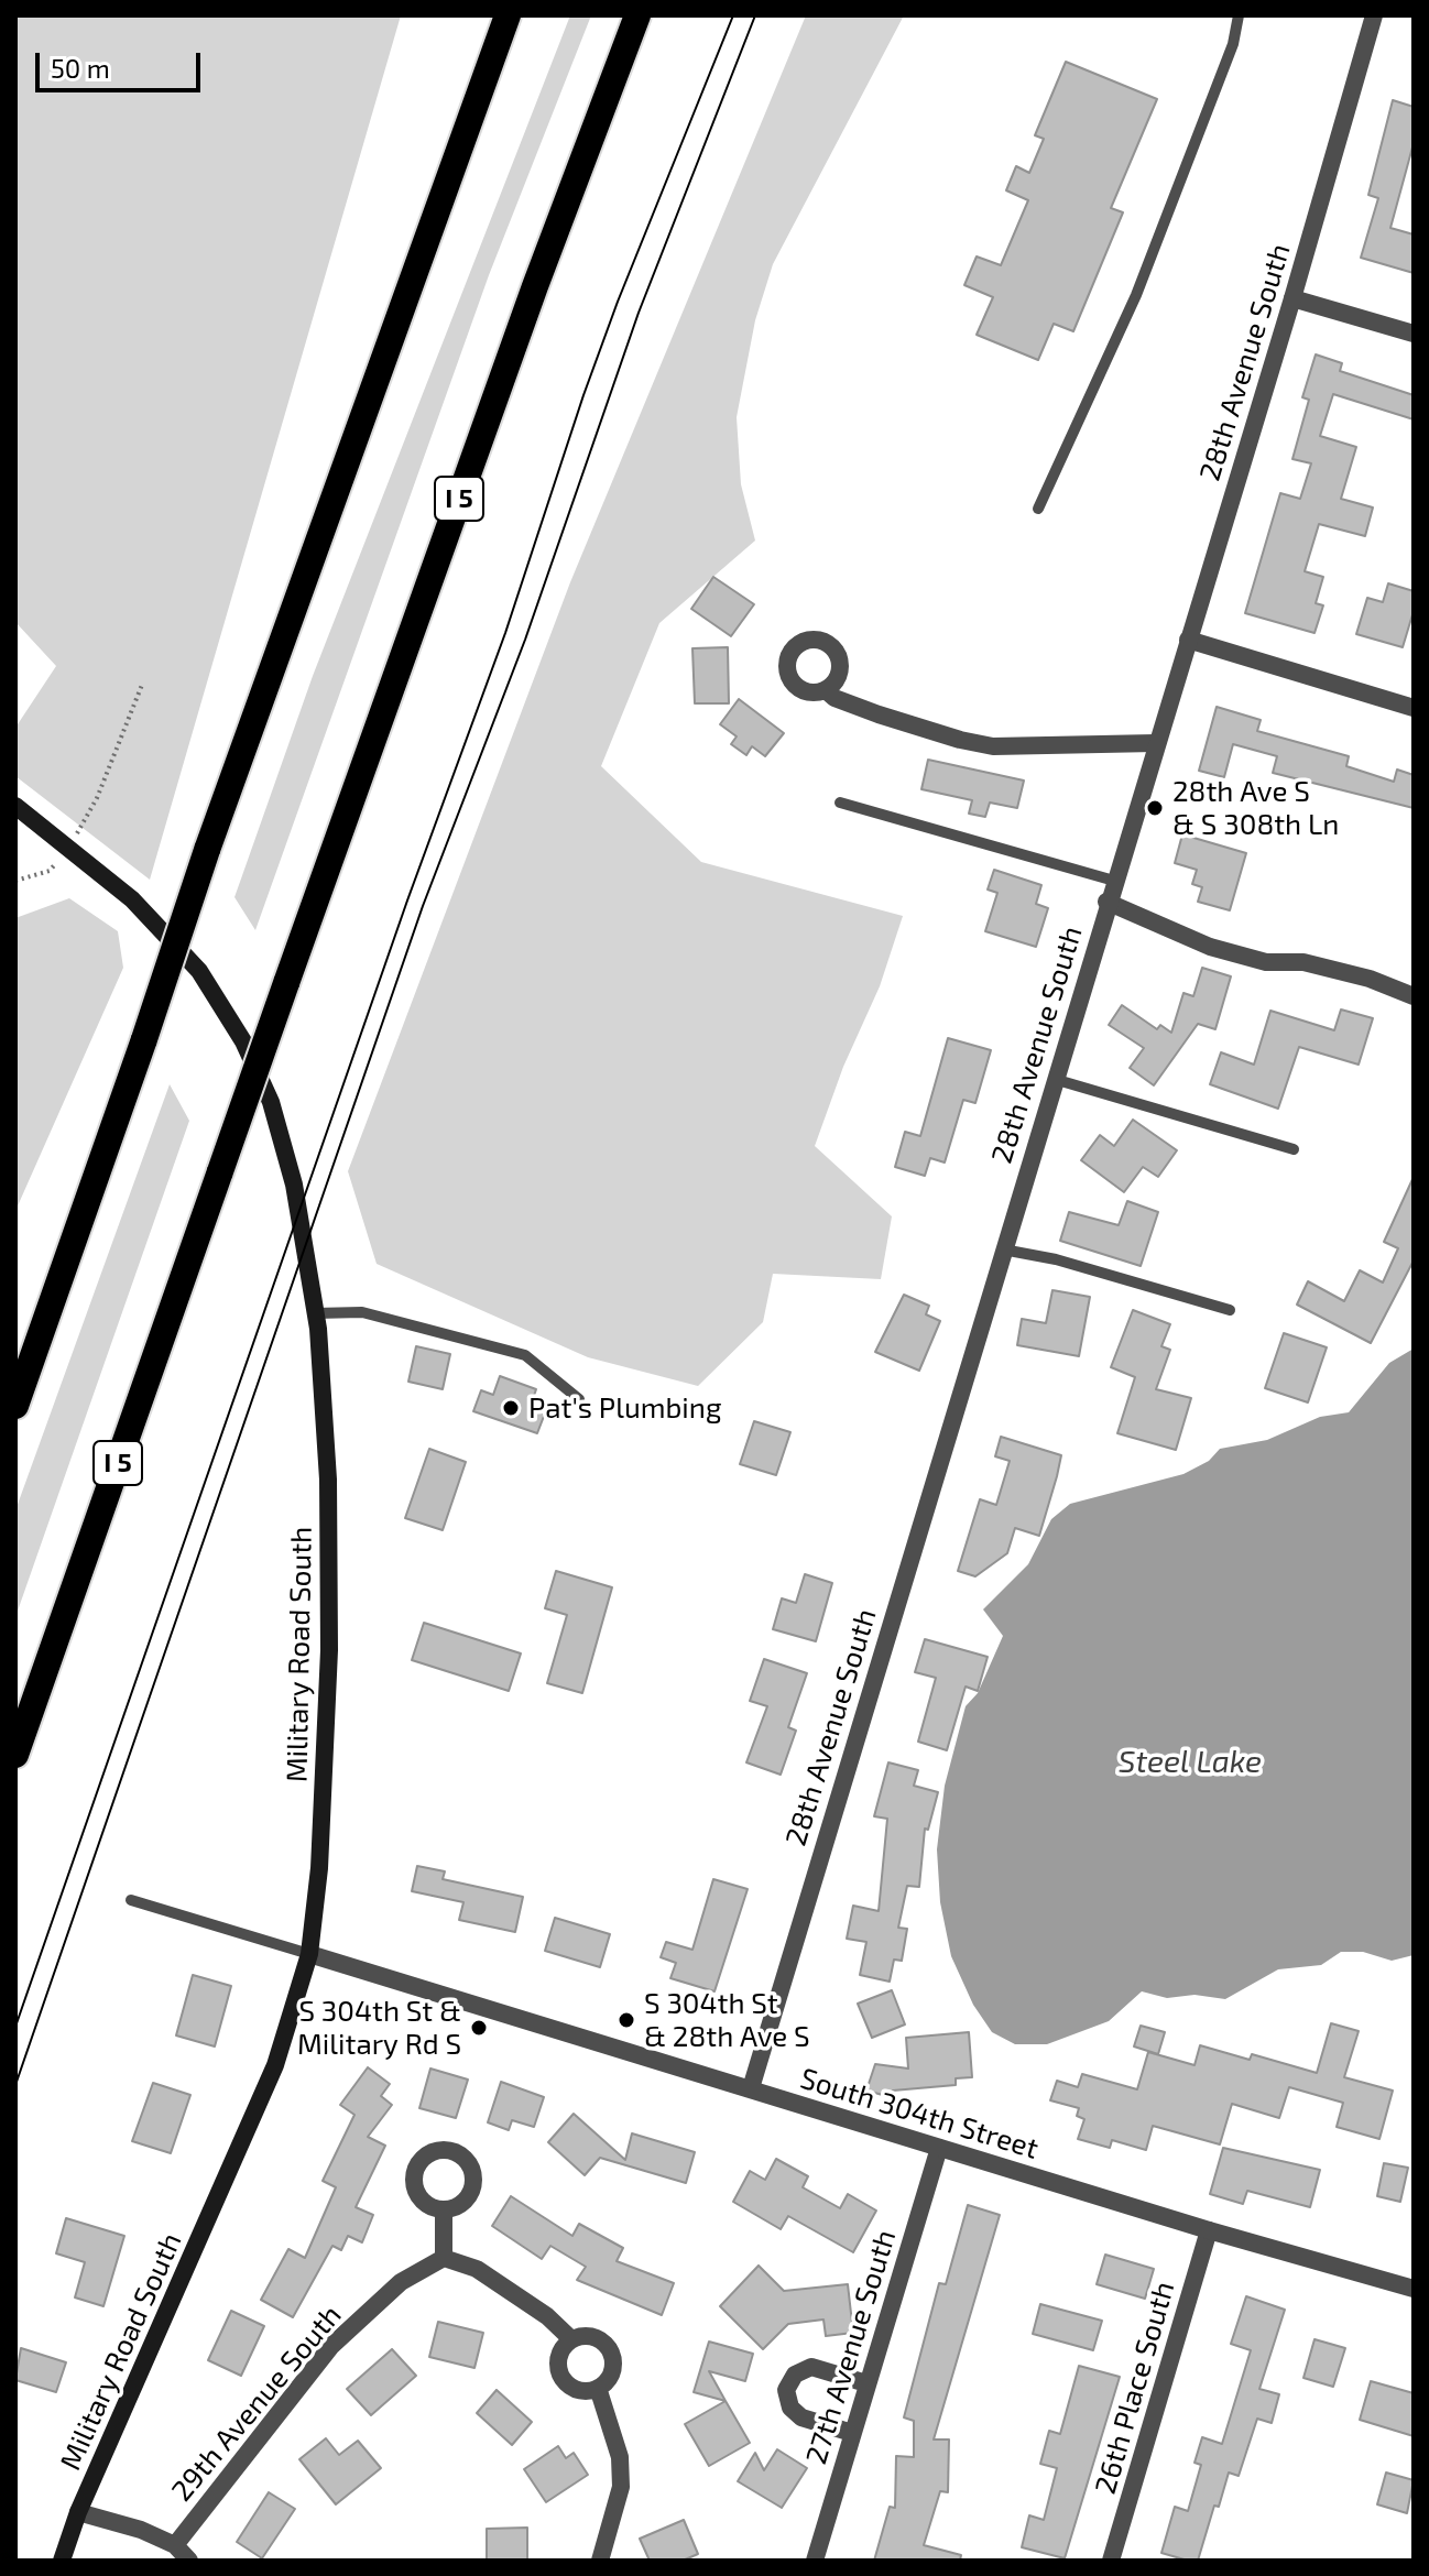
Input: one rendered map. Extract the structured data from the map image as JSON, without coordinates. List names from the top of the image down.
{
  "streets": {
    "highway": ["I 5"],
    "main road": ["Military Road South"],
    "street": [
      "28th Avenue South",
      "South 304th Street",
      "27th Avenue South",
      "26th Place South",
      "29th Avenue South"
    ]
  },
  "crossings": [
    ["28th Avenue South", "South 304th Street"],
    ["Military Road South", "South 304th Street"],
    ["South 304th Street", "27th Avenue South"],
    ["South 304th Street", "26th Place South"]
  ],
  "water": ["Steel Lake"],
  "places": [
    "28th Ave S & S 308th Ln",
    "Pat's Plumbing",
    "S 304th St & 28th Ave S",
    "S 304th St & Military Rd S"
  ],
  "scale_bar": "50 m"
}
